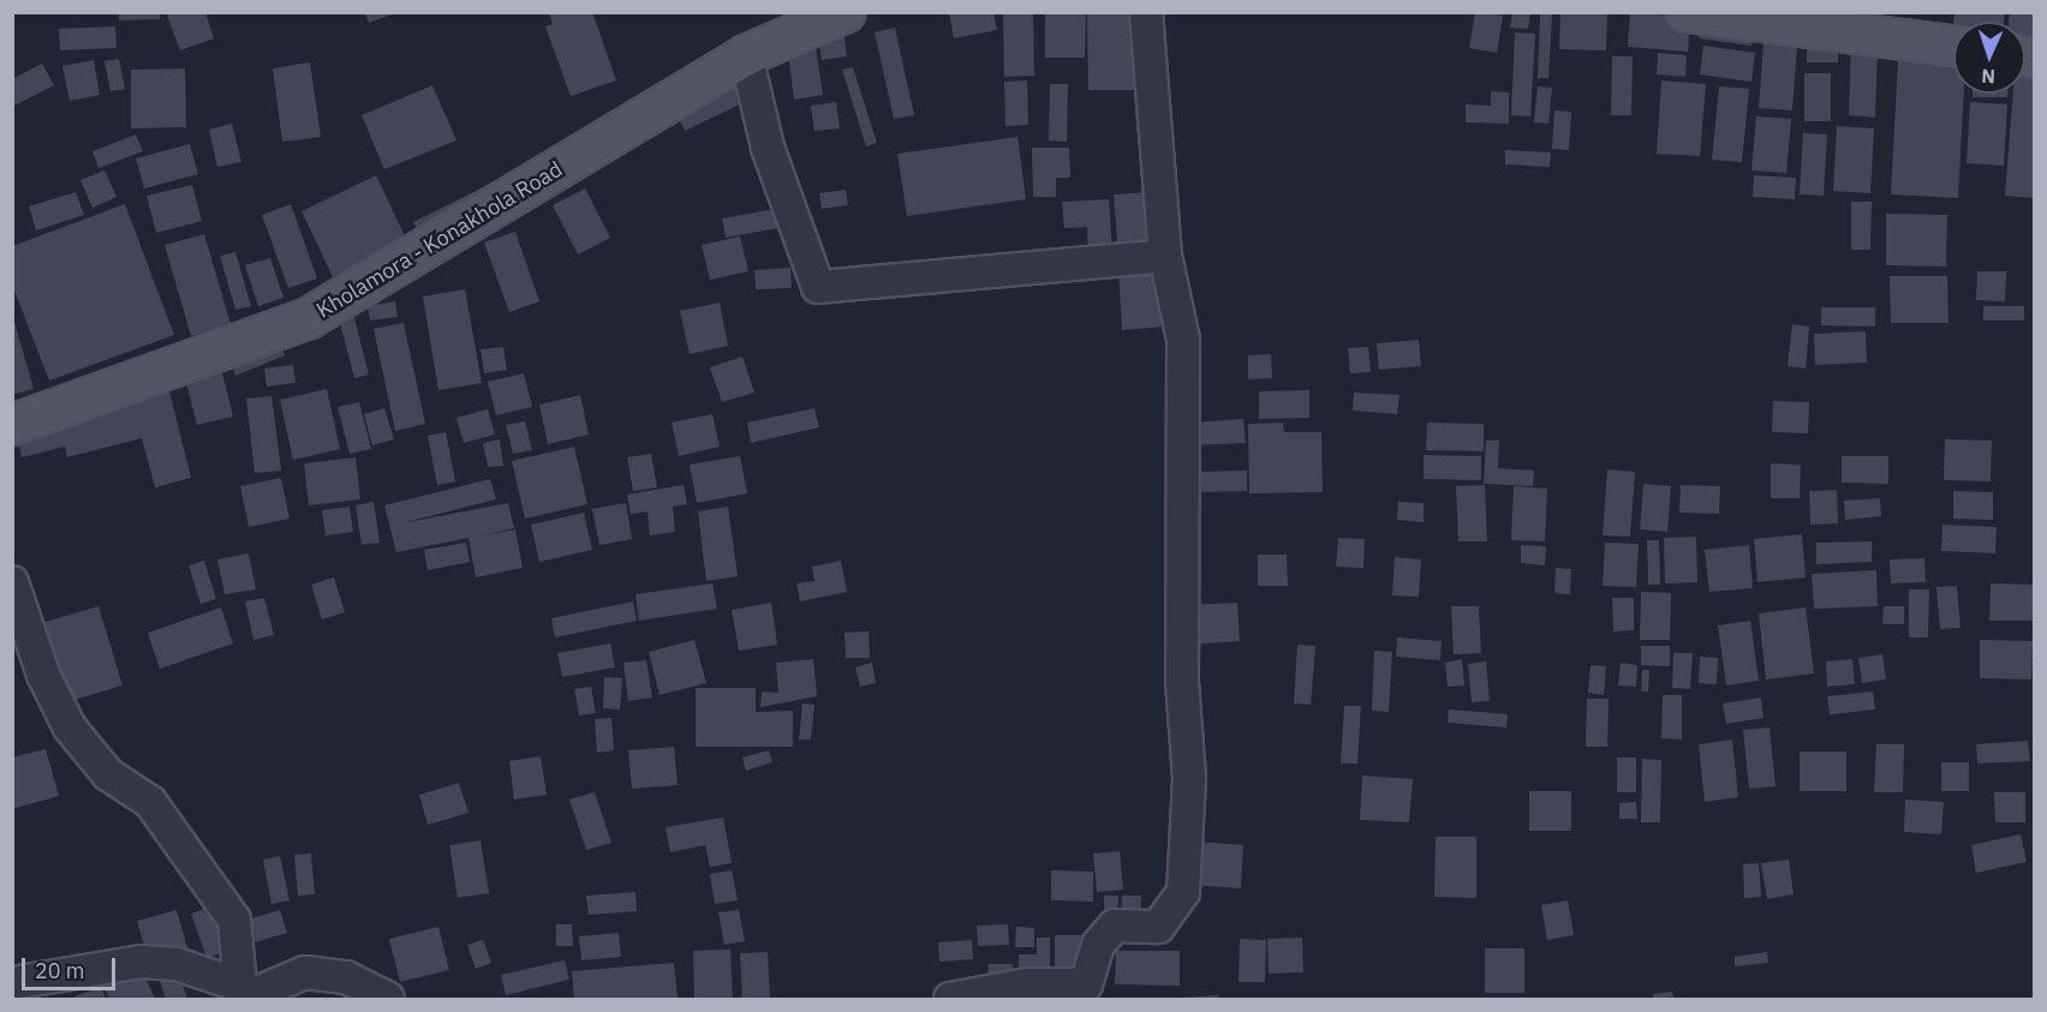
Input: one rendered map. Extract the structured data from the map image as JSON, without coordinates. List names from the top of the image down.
{
  "streets": {
    "main road": ["Kholamora - Konakhola Road"]
  },
  "scale_bar": "20 m",
  "north": "bottom"
}
